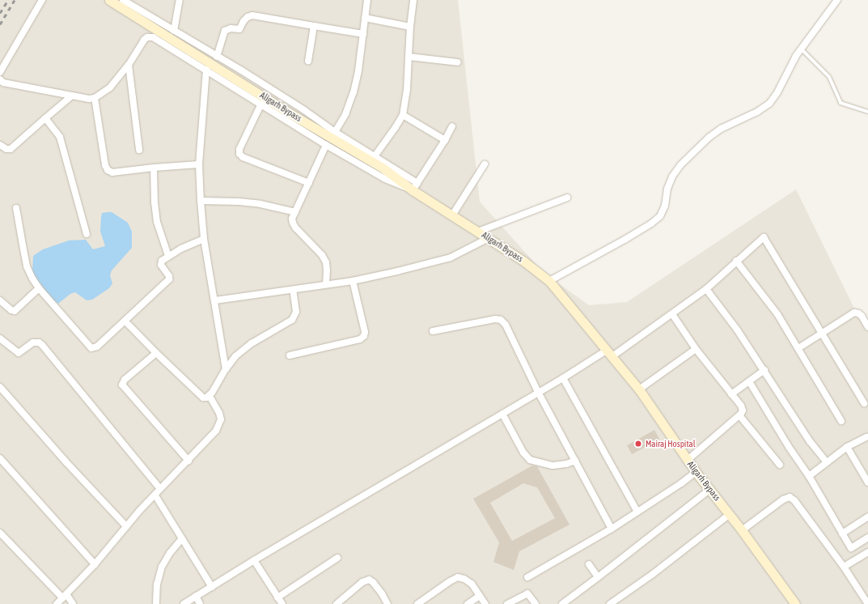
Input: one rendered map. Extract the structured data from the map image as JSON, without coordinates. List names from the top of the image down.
{
  "streets": {
    "main road": ["Aligarh Bypass"]
  },
  "places": ["Mairaj Hospital"]
}
